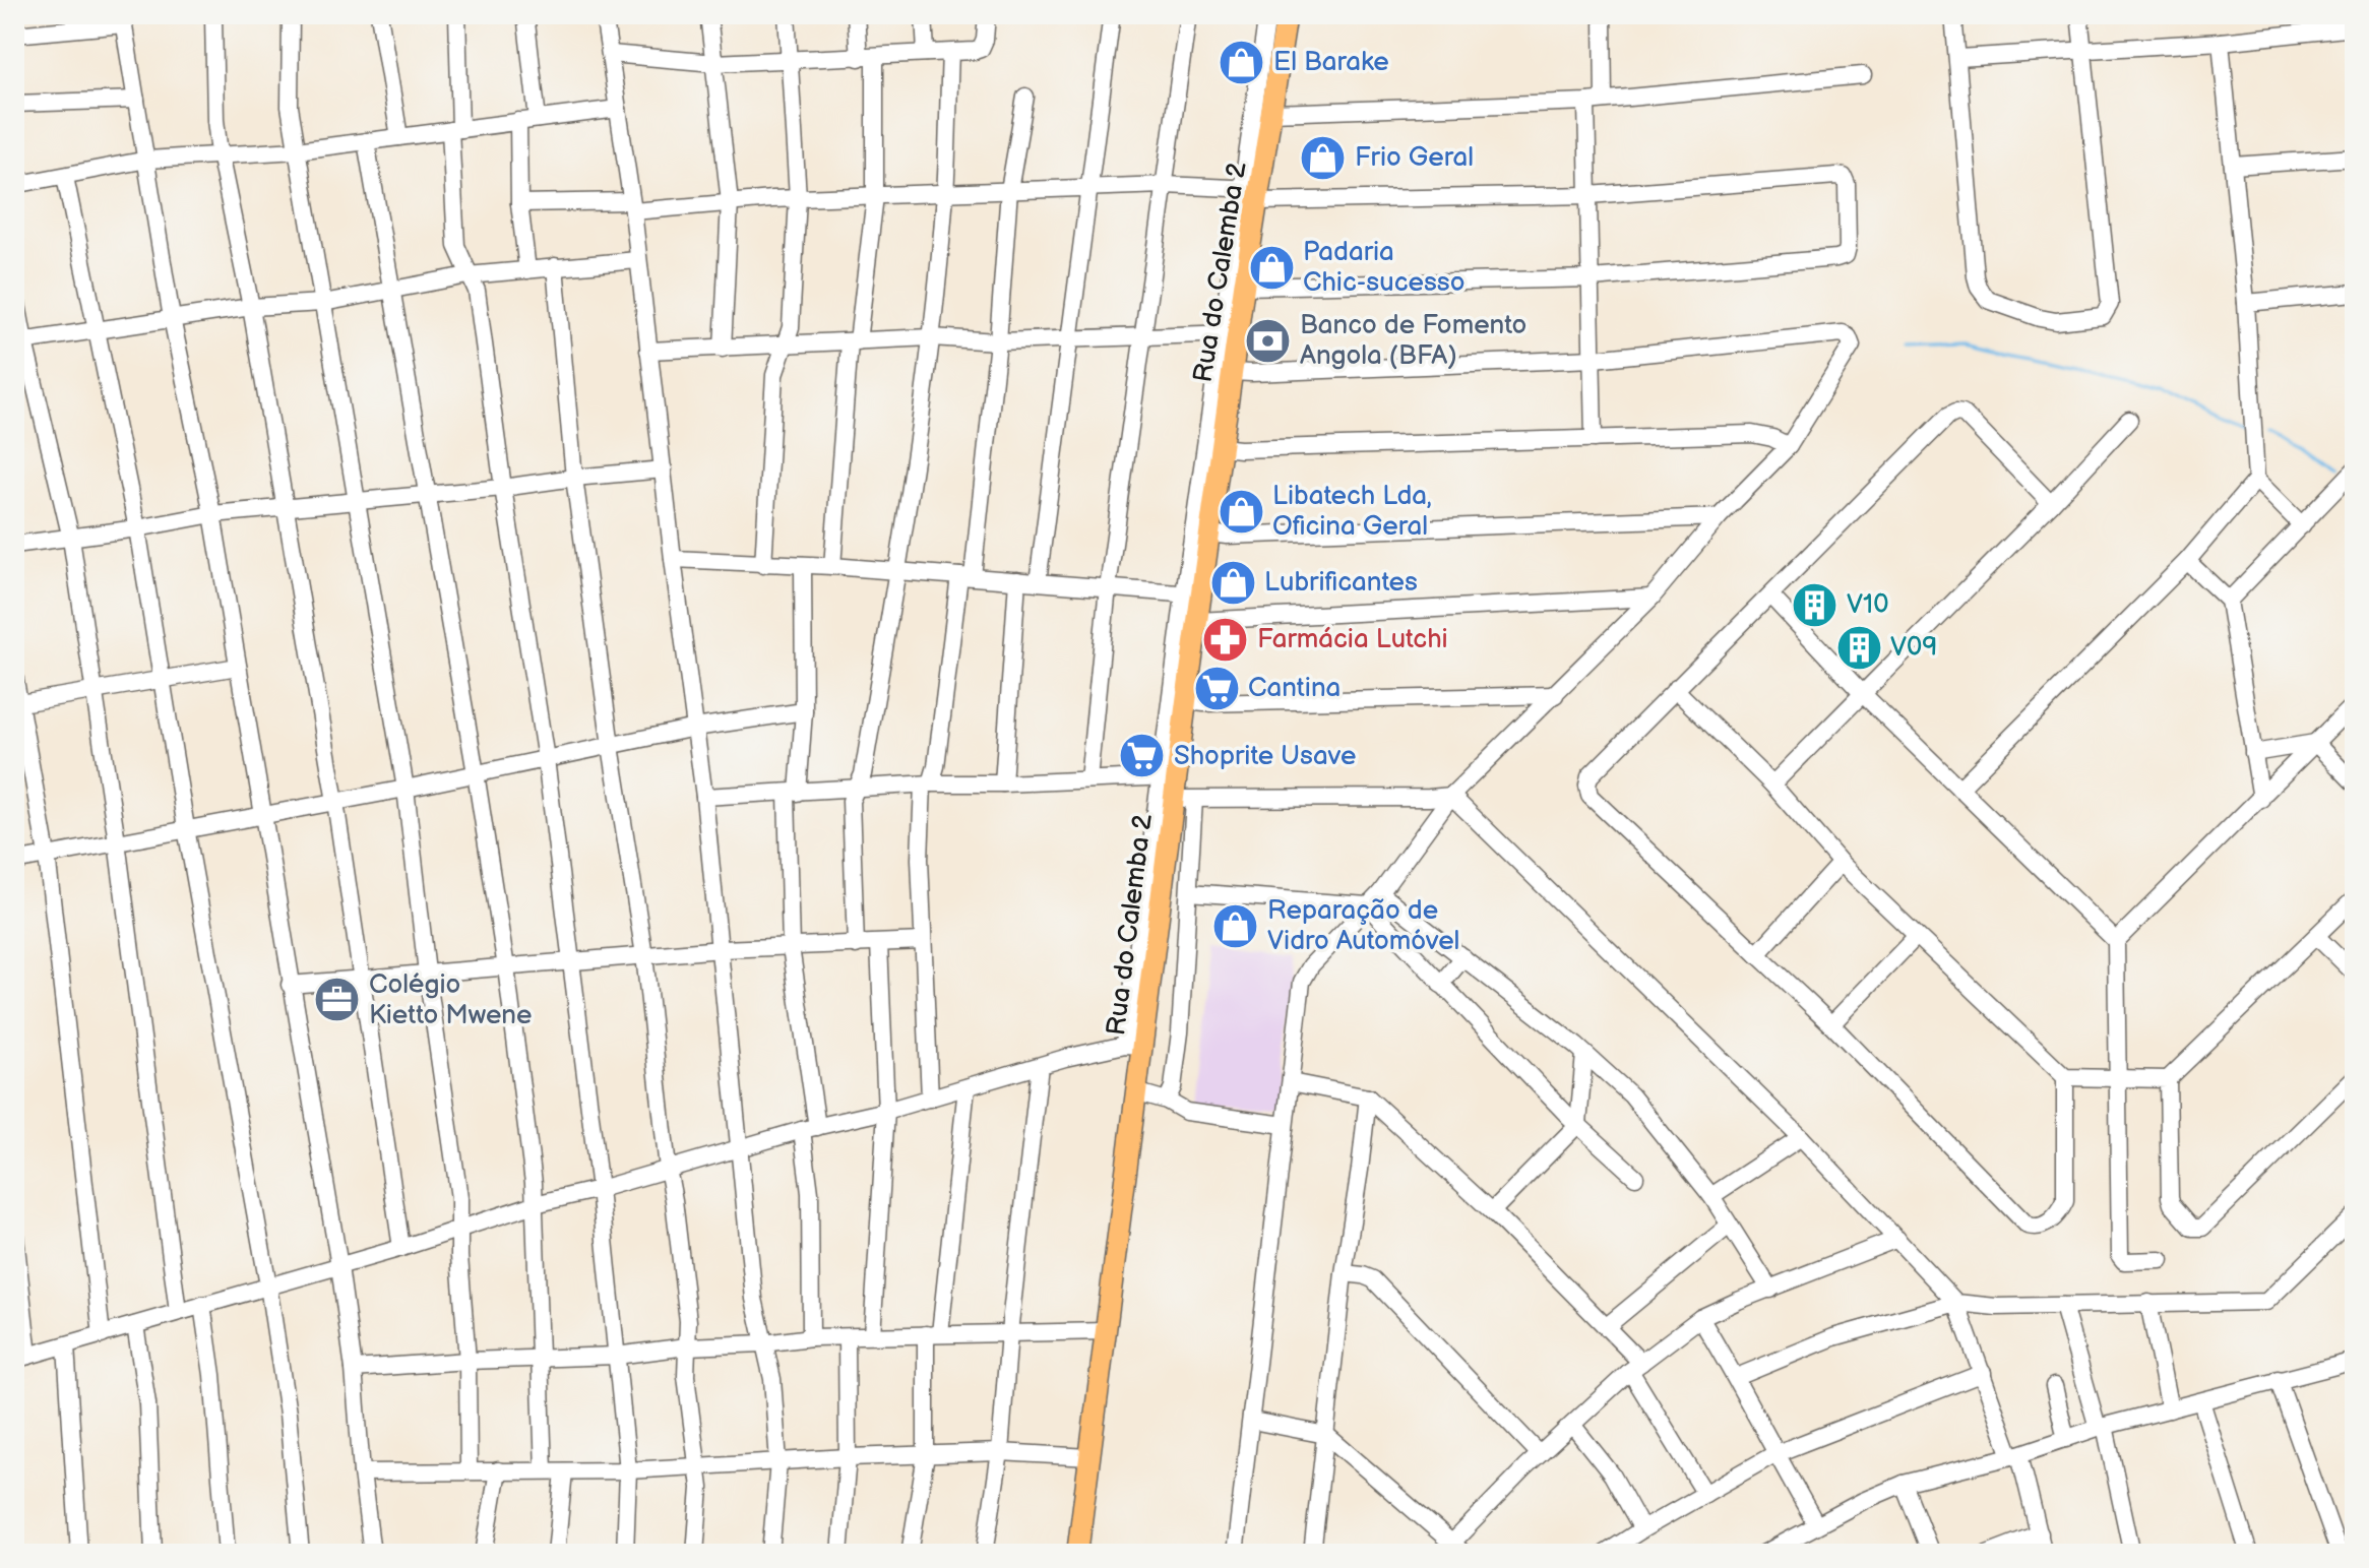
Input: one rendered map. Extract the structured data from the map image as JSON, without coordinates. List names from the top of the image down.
{
  "streets": {
    "main road": ["Rua do Calemba 2"]
  },
  "places": {
    "shop": [
      "El Barake",
      "Frio Geral",
      "Padaria Chic-sucesso",
      "Libatech Lda, Oficina Geral",
      "Lubrificantes",
      "Reparação de Vidro Automóvel"
    ],
    "bank": ["Banco de Fomento Angola (BFA)"],
    "building": ["V10", "V09"],
    "pharmacy": ["Farmácia Lutchi"],
    "supermarket": ["Cantina", "Shoprite Usave"],
    "office": ["Colégio Kietto Mwene"]
  }
}
